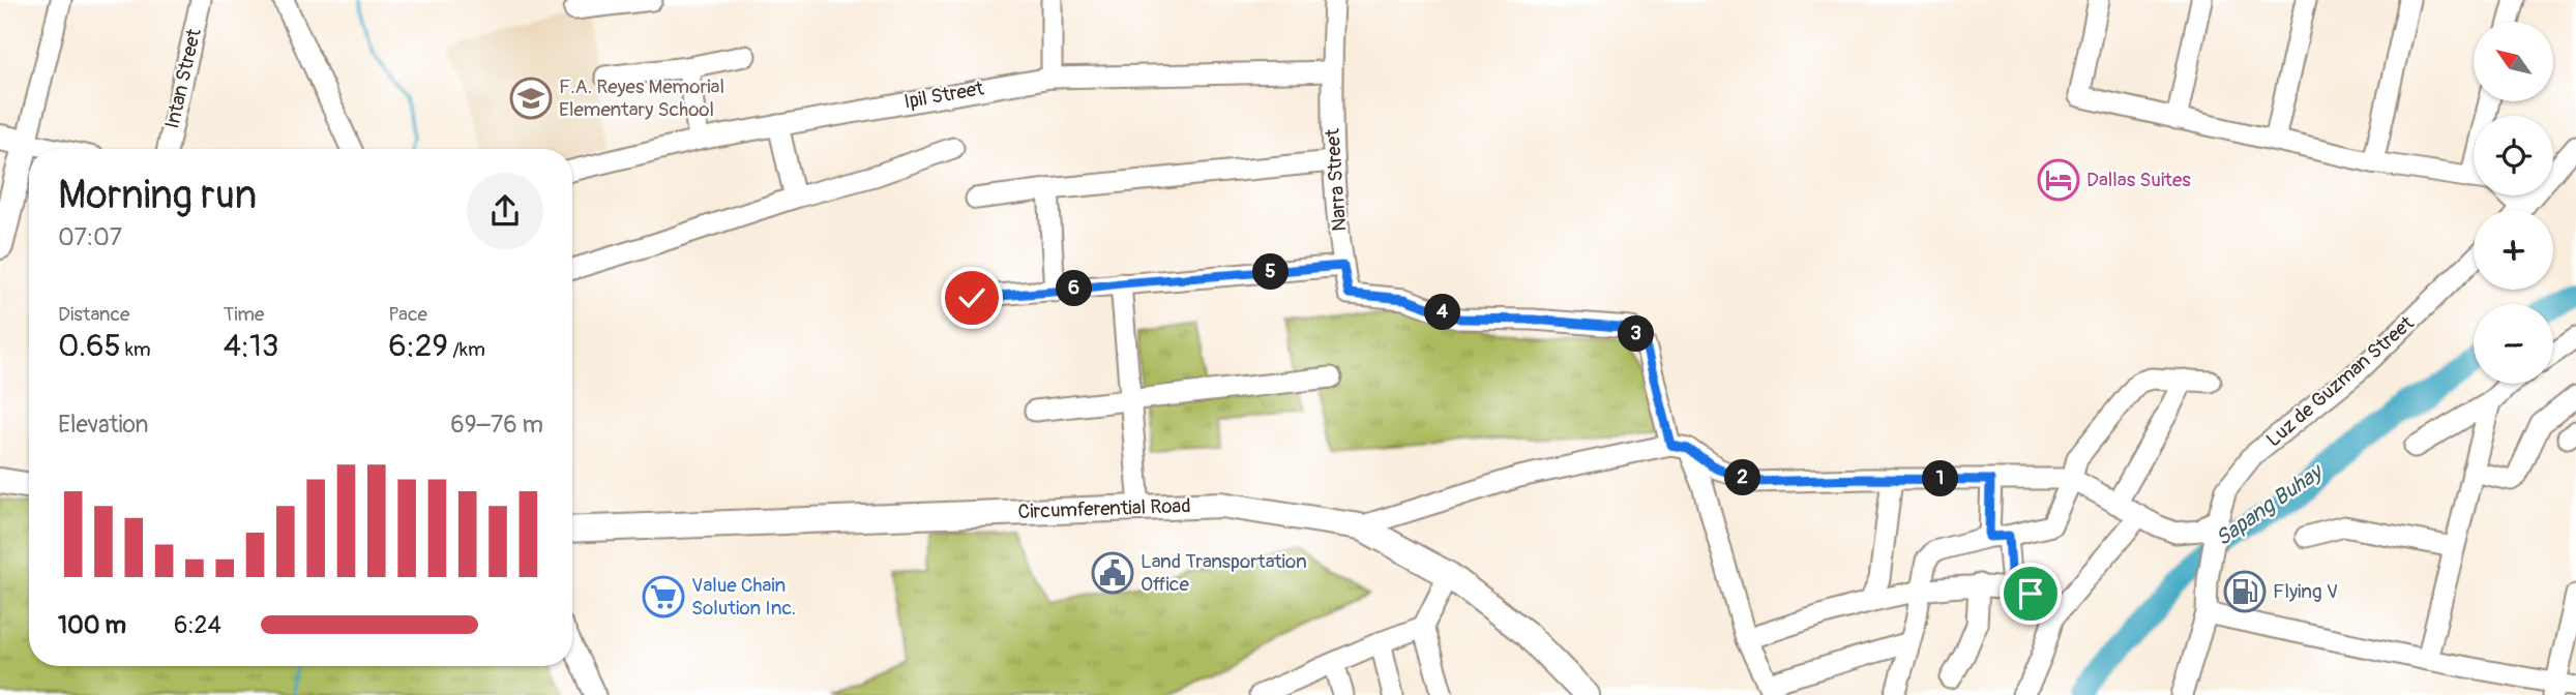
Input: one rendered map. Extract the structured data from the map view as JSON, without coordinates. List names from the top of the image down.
{
  "streets": {
    "main road": ["Circumferential Road"],
    "street": [
      "Intan Street",
      "Ipil Street",
      "Narra Street",
      "Luz de Guzman Street"
    ]
  },
  "crossings": [
    ["Ipil Street", "Narra Street"]
  ],
  "water": ["Sapang Buhay"],
  "places": {
    "school or university": ["F.A. Reyes Memorial Elementary School"],
    "hotel": ["Dallas Suites"],
    "public building": ["Land Transportation Office"],
    "fuel station": ["Flying V"],
    "supermarket": ["Value Chain Solution Inc."]
  },
  "north": "top left",
  "page": {
    "map_buttons": ["+", "−"],
    "heading": ["Morning run", "07:07"],
    "pins": [
      "5",
      "6",
      "4",
      "3",
      "2",
      "1"
    ],
    "stats": [
      ["Distance", "0.65 km"],
      ["Time", "4:13"],
      ["Pace", "6:29 /km"]
    ],
    "chart": ["Elevation", "69–76 m"],
    "list": [
      {
        "name": "100 m",
        "note": "6:24"
      }
    ]
  }
}
